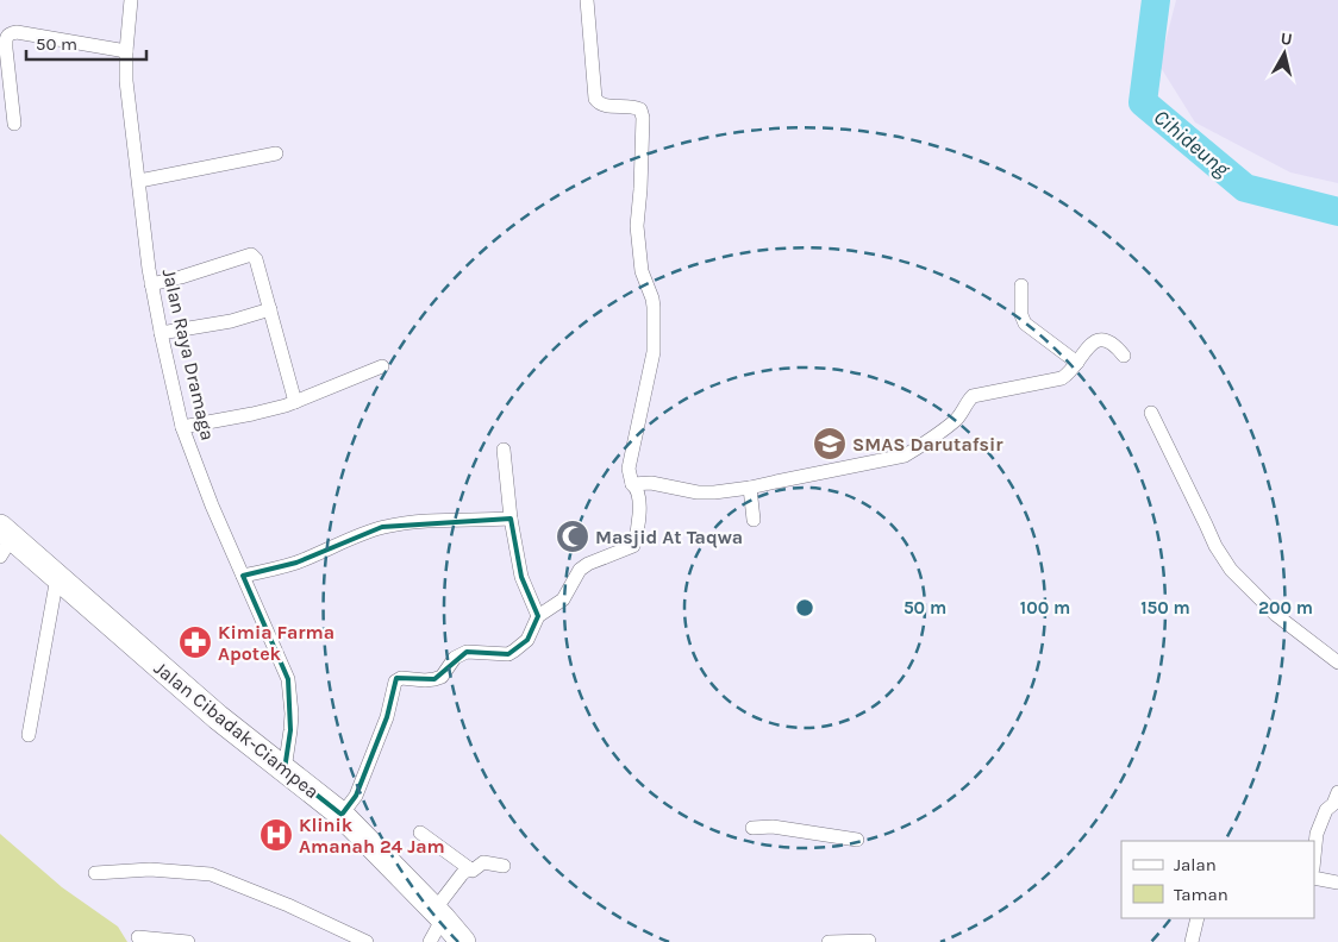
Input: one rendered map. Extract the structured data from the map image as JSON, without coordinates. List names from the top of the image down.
{
  "streets": {
    "highway": ["Jalan Cibadak-Ciampea"],
    "street": ["Jalan Raya Dramaga"]
  },
  "crossings": [
    ["Jalan Raya Dramaga", "Jalan Cibadak-Ciampea"]
  ],
  "water": ["Cihideung"],
  "places": {
    "school or university": ["SMAS Darutafsir"],
    "mosque": ["Masjid At Taqwa"],
    "pharmacy": ["Kimia Farma Apotek"],
    "hospital": ["Klinik Amanah 24 Jam"]
  },
  "legend": ["Jalan", "Taman"],
  "scale_bar": "50 m",
  "north": "top",
  "rings": [
    "50 m",
    "100 m",
    "150 m",
    "200 m"
  ]
}
